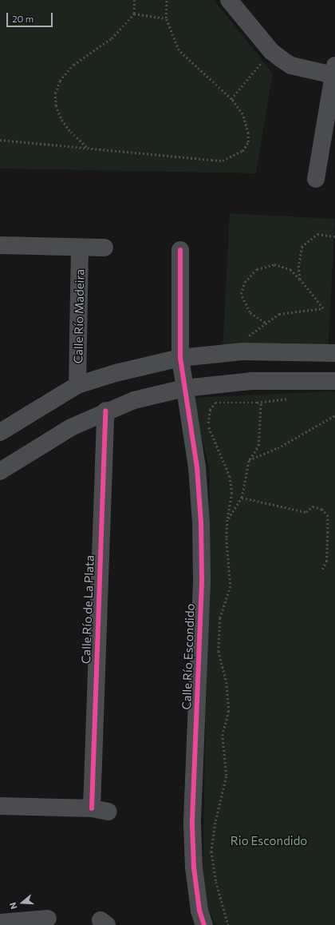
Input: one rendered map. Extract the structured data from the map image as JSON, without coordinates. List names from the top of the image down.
{
  "streets": {
    "street": ["Calle Río Madeira", "Calle Río de La Plata", "Calle Río Escondido"]
  },
  "parks": ["Rio Escondido"],
  "scale_bar": "20 m",
  "north": "left"
}
